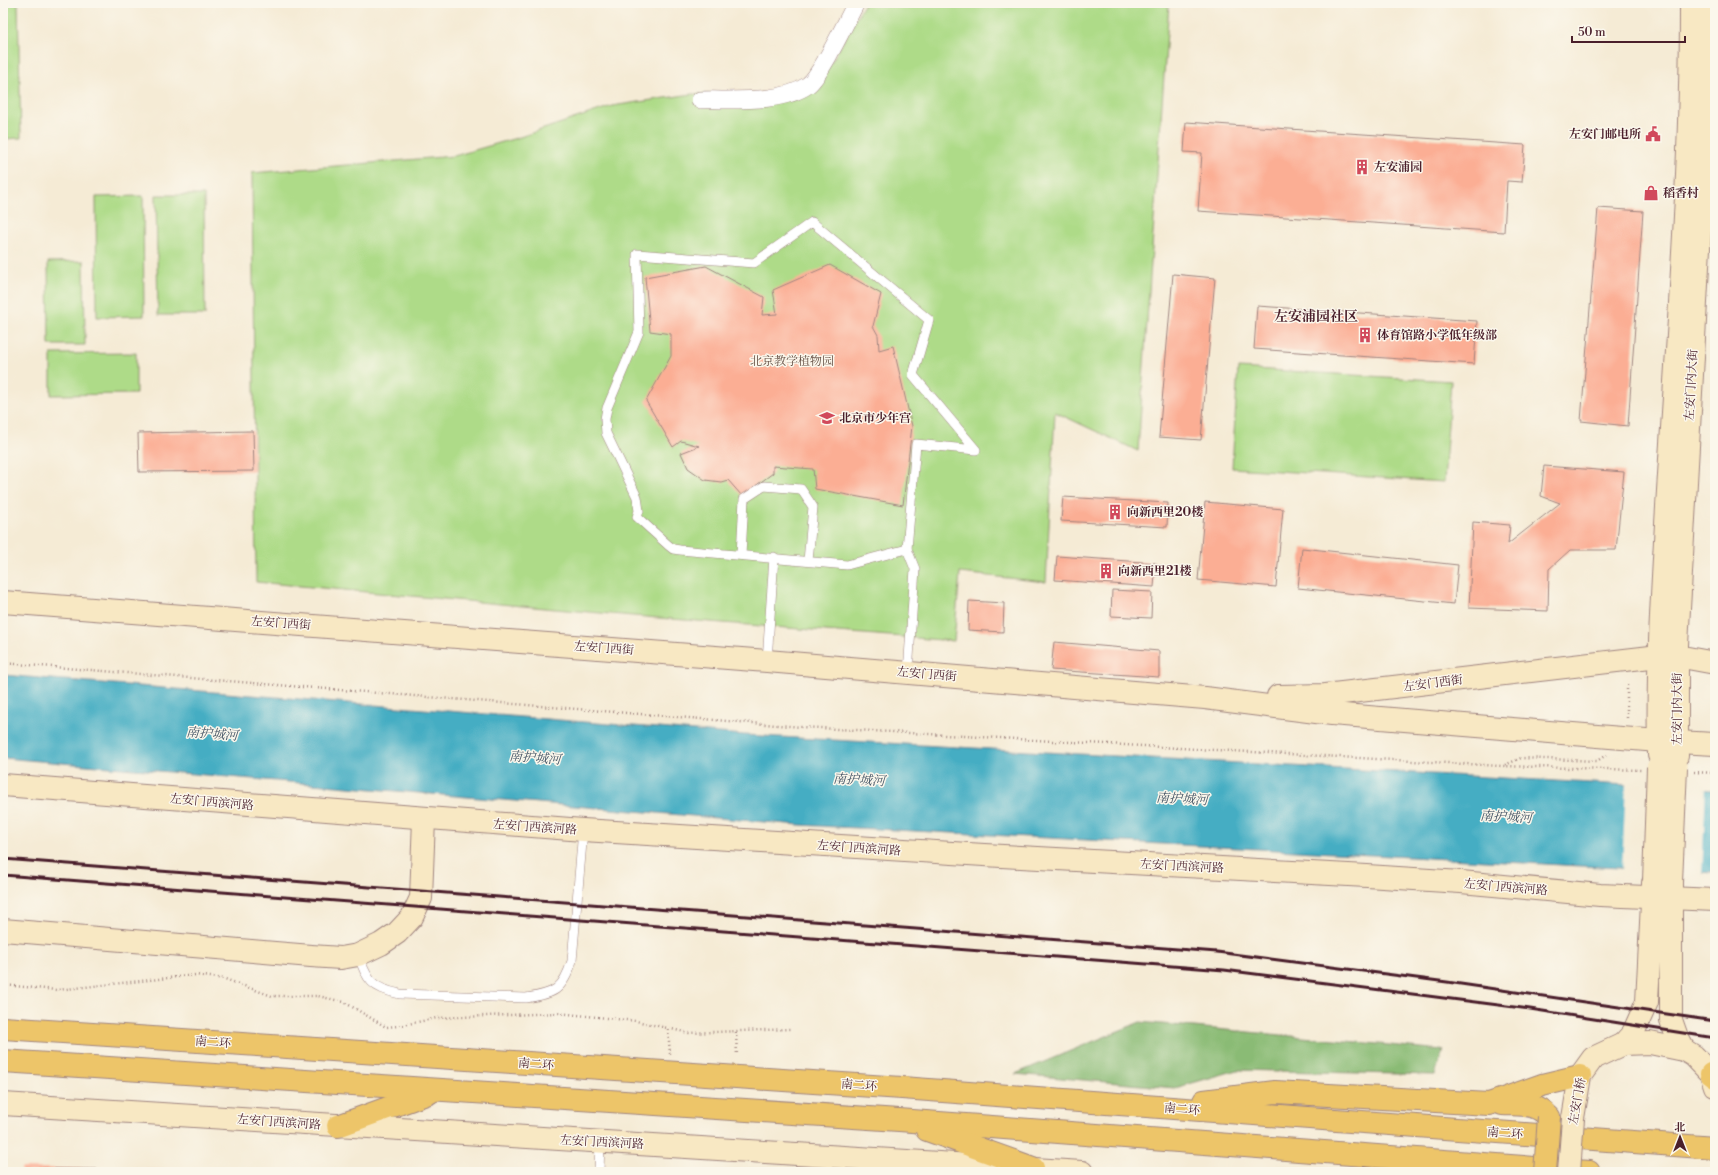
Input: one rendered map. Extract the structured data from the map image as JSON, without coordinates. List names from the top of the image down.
{
  "streets": {
    "highway": ["南二环"],
    "street": [
      "左安门内大街",
      "左安门西街",
      "左安门西滨河路",
      "左安门桥"
    ]
  },
  "crossings": [
    ["左安门内大街", "左安门西街"],
    ["左安门内大街", "左安门西滨河路"]
  ],
  "districts": ["左安浦园社区"],
  "water": ["南护城河"],
  "parks": ["北京教学植物园"],
  "places": {
    "public building": ["左安门邮电所"],
    "building": [
      "左安浦园",
      "体育馆路小学低年级部",
      "向新西里20楼",
      "向新西里21楼"
    ],
    "shop": ["稻香村"],
    "school or university": ["北京市少年宫"]
  },
  "scale_bar": "50 m",
  "north": "top"
}
